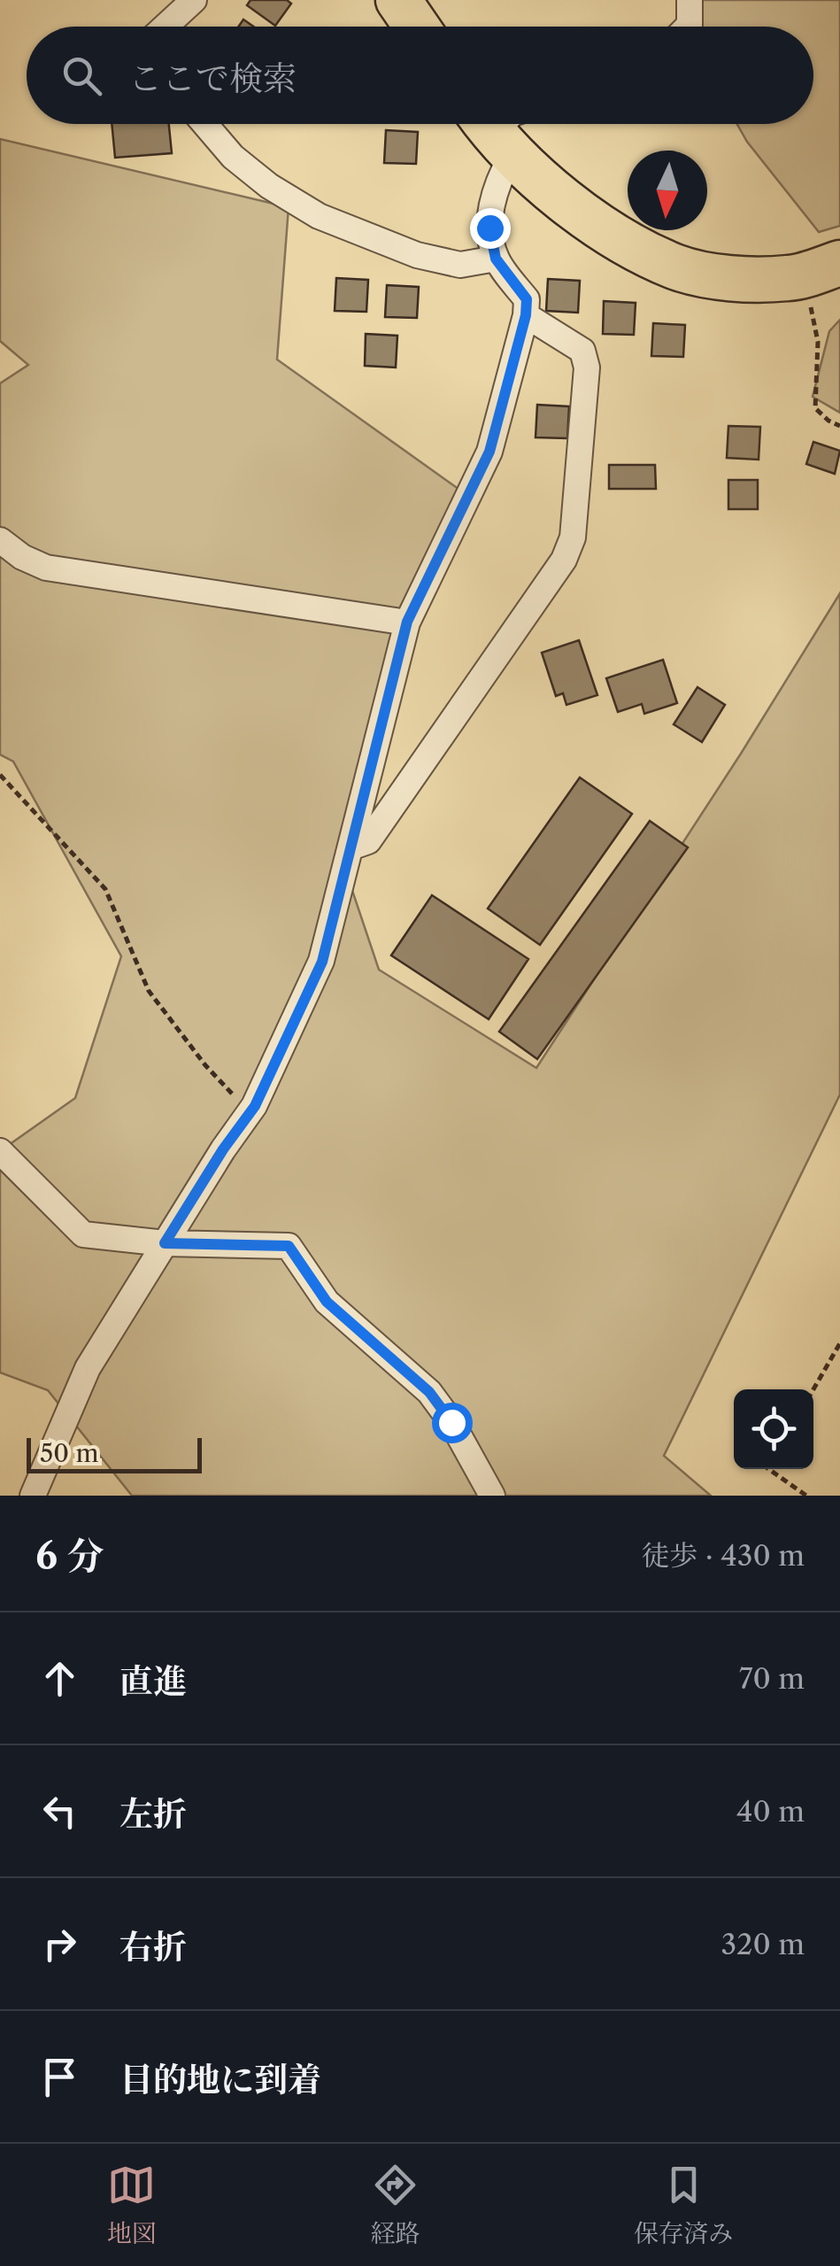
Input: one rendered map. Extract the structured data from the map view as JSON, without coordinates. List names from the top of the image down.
{
  "scale_bar": "50 m",
  "north": "bottom",
  "page": {
    "search": "ここで検索",
    "scale": "50 m",
    "heading": ["6 分", "徒歩 · 430 m"],
    "list": [
      ["直進", "70 m"],
      ["左折", "40 m"],
      ["右折", "320 m"],
      "目的地に到着"
    ],
    "nav": ["地図", "経路", "保存済み"]
  }
}
